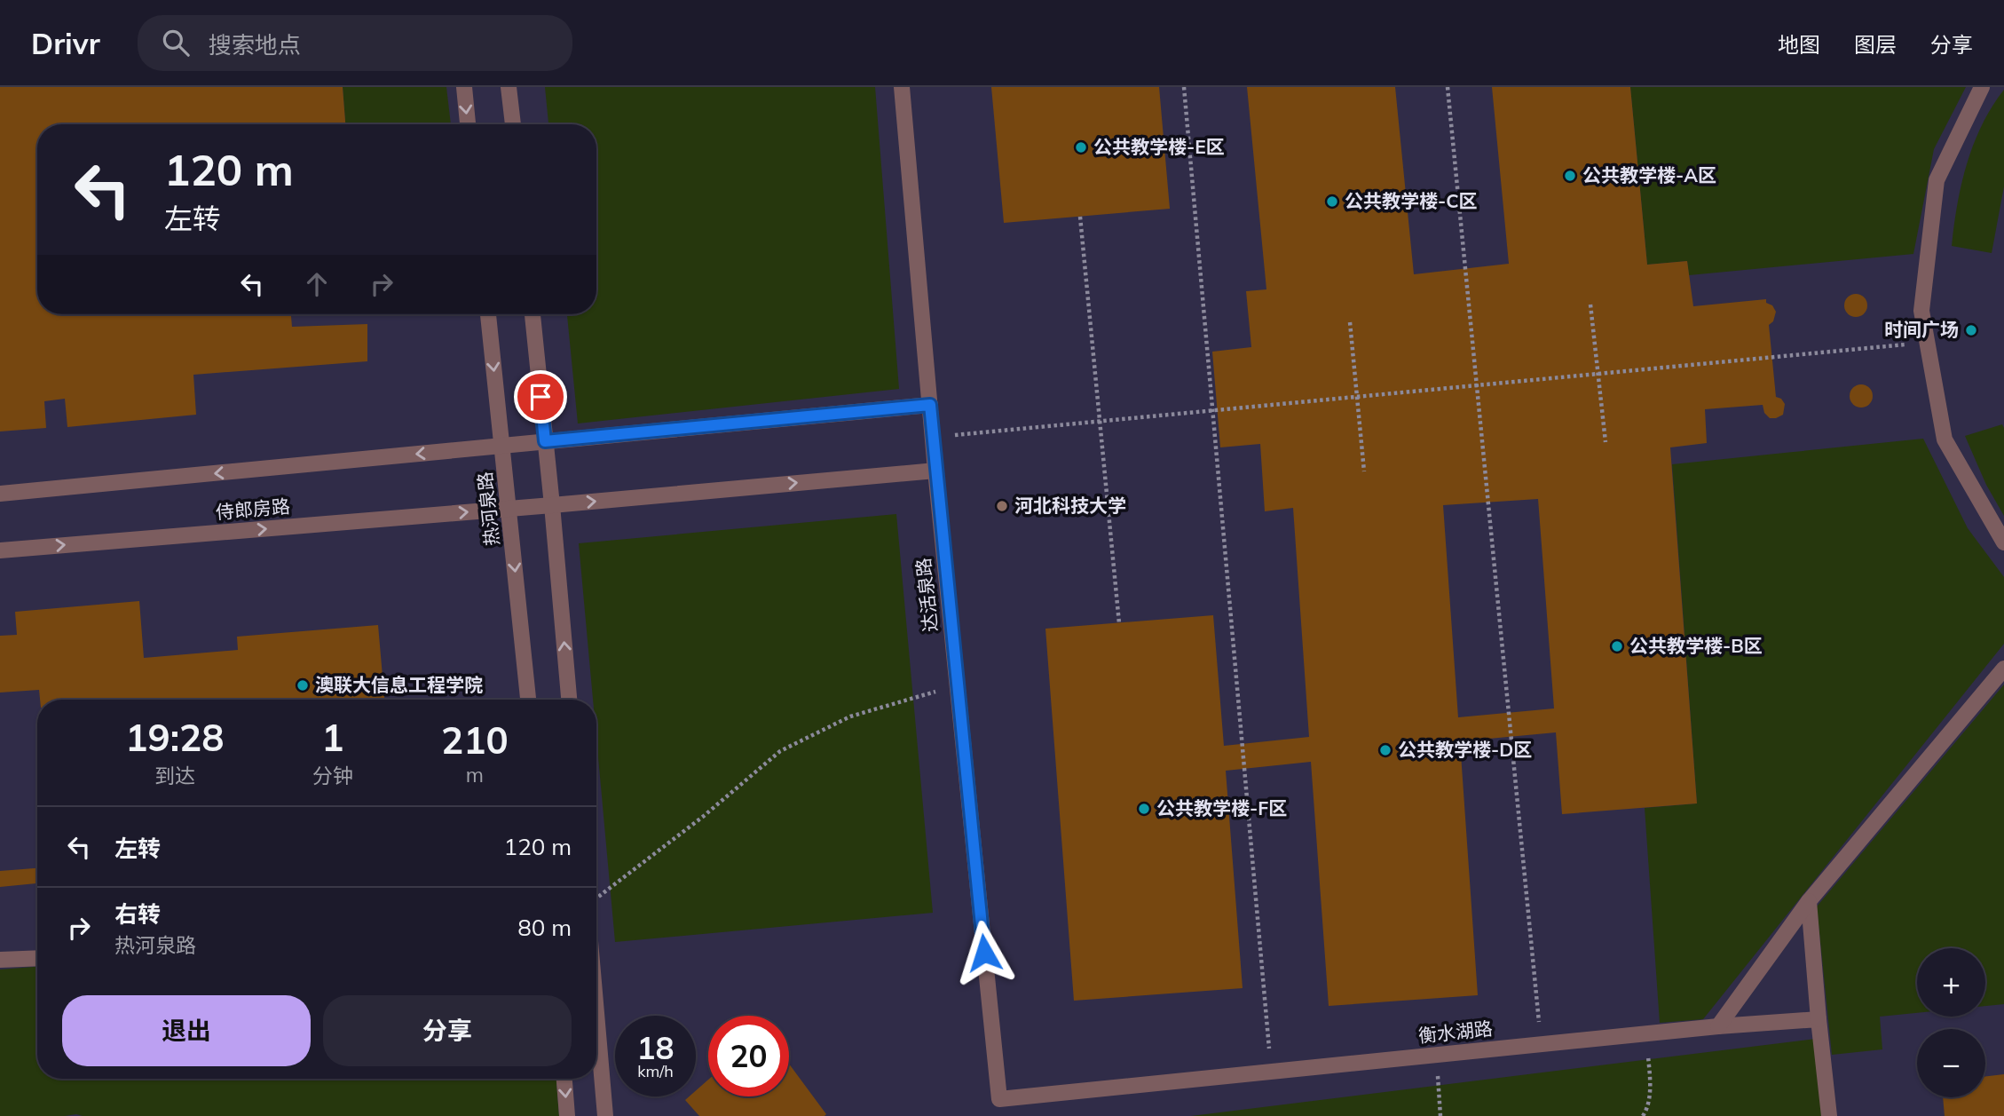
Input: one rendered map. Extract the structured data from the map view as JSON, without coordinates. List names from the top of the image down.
{
  "streets": {
    "lane": [
      "热河泉路",
      "侍郎房路",
      "达活泉路",
      "衡水湖路"
    ]
  },
  "crossings": [
    ["热河泉路", "侍郎房路"],
    ["侍郎房路", "达活泉路"],
    ["达活泉路", "衡水湖路"]
  ],
  "places": [
    "公共教学楼-E区",
    "公共教学楼-A区",
    "公共教学楼-C区",
    "时间广场",
    "河北科技大学",
    "公共教学楼-B区",
    "澳联大信息工程学院",
    "公共教学楼-D区",
    "公共教学楼-F区"
  ],
  "page": {
    "header": "Drivr",
    "search": "搜索地点",
    "nav": ["地图", "图层", "分享"],
    "turn": ["120 m", "左转"],
    "eta": [
      "19:28",
      "到达",
      "1",
      "分钟",
      "210",
      "m"
    ],
    "list": [
      {
        "name": "左转",
        "value": "120 m"
      },
      {
        "name": "右转",
        "note": "热河泉路",
        "value": "80 m"
      }
    ],
    "map_buttons": ["+", "−"],
    "buttons": ["退出", "分享"],
    "speed": "18 km/h",
    "limit": "20"
  }
}
